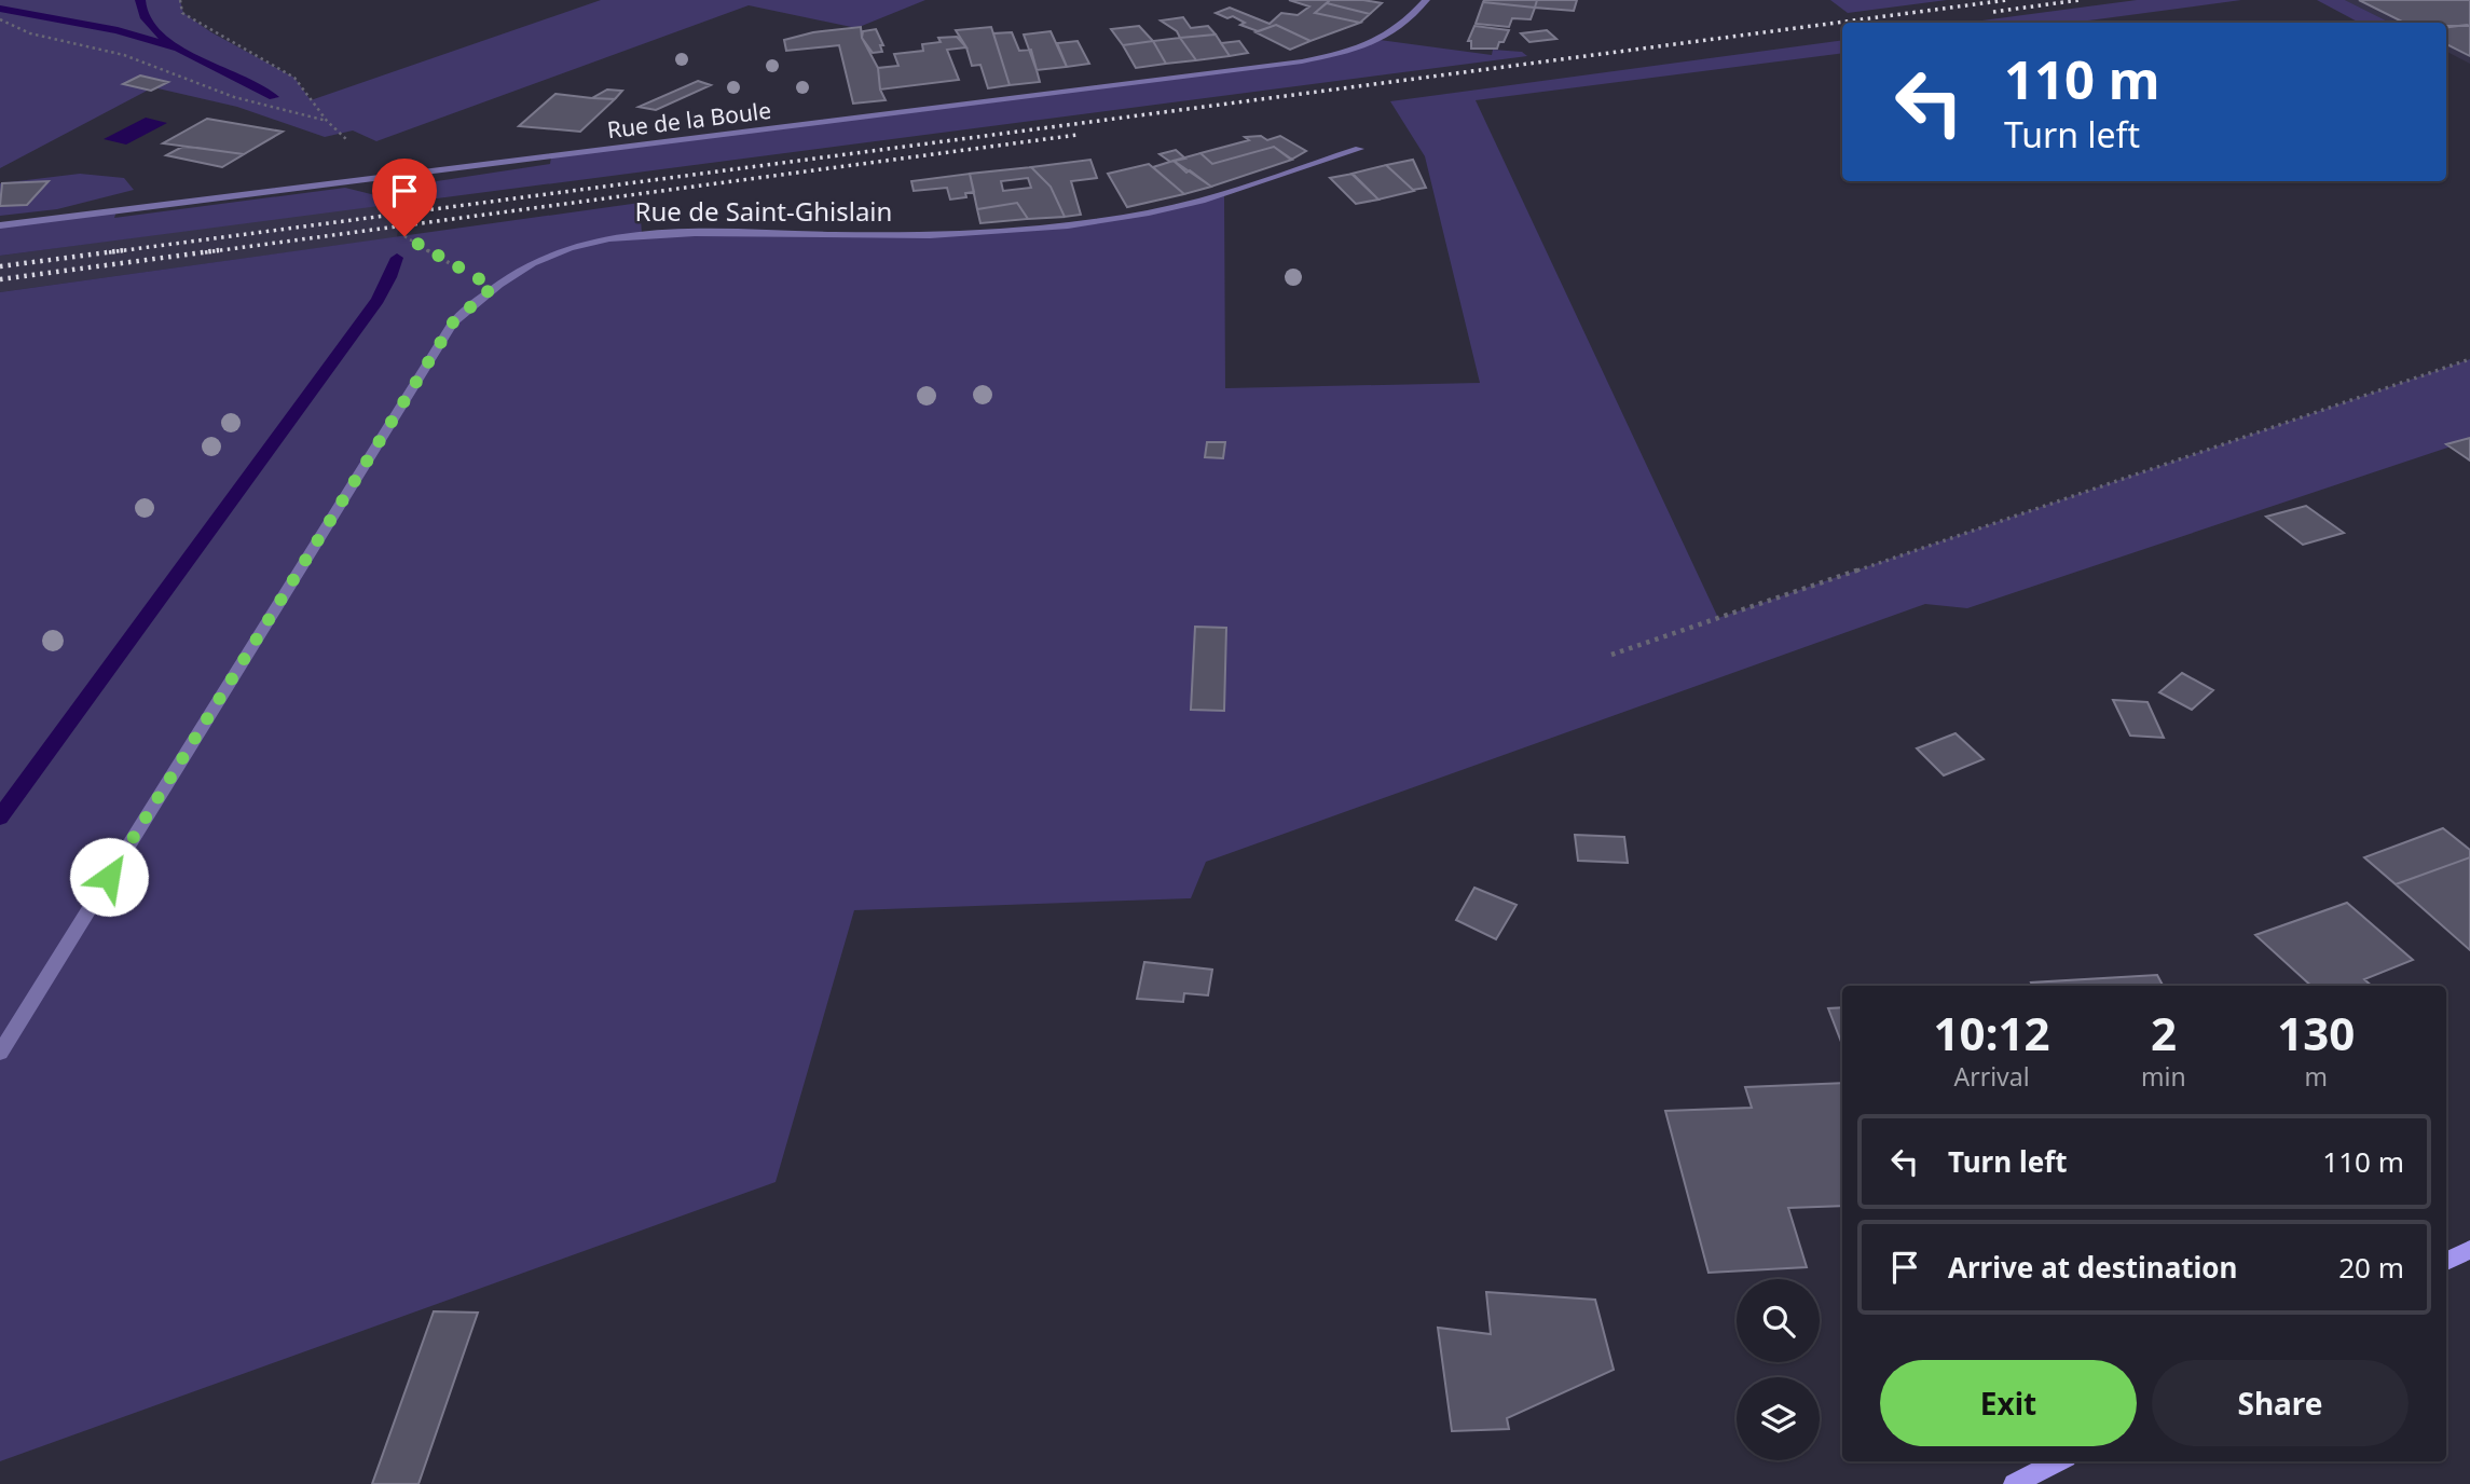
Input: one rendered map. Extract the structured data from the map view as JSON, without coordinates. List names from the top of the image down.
{
  "streets": {
    "street": ["Rue de la Boule", "Rue de Saint-Ghislain"]
  },
  "page": {
    "turn": ["110 m", "Turn left"],
    "eta": [
      "10:12",
      "Arrival",
      "2",
      "min",
      "130",
      "m"
    ],
    "list": [
      {
        "name": "Turn left",
        "value": "110 m"
      },
      {
        "name": "Arrive at destination",
        "value": "20 m"
      }
    ],
    "buttons": ["Exit", "Share"]
  }
}
